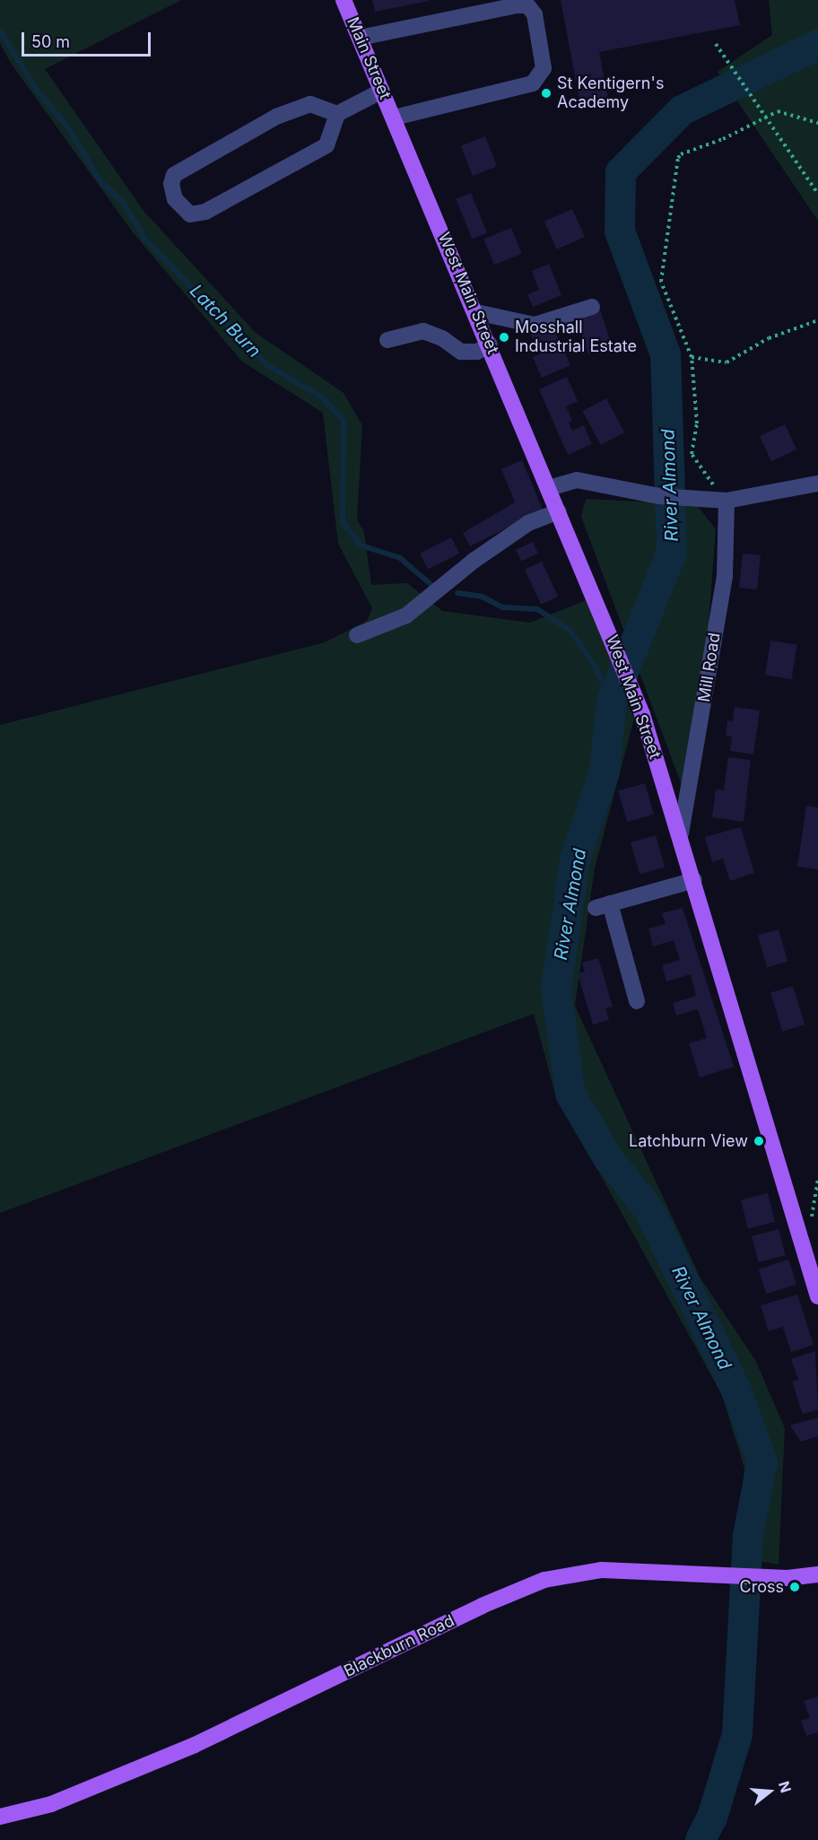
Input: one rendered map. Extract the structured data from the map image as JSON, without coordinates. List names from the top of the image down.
{
  "streets": {
    "main road": ["Main Street", "West Main Street", "Blackburn Road"],
    "street": ["Mill Road"]
  },
  "crossings": [
    ["Main Street", "West Main Street"],
    ["West Main Street", "Mill Road"]
  ],
  "water": ["Latch Burn", "River Almond"],
  "places": [
    "St Kentigern's Academy",
    "Mosshall Industrial Estate",
    "Latchburn View",
    "Cross"
  ],
  "scale_bar": "50 m",
  "north": "right"
}
